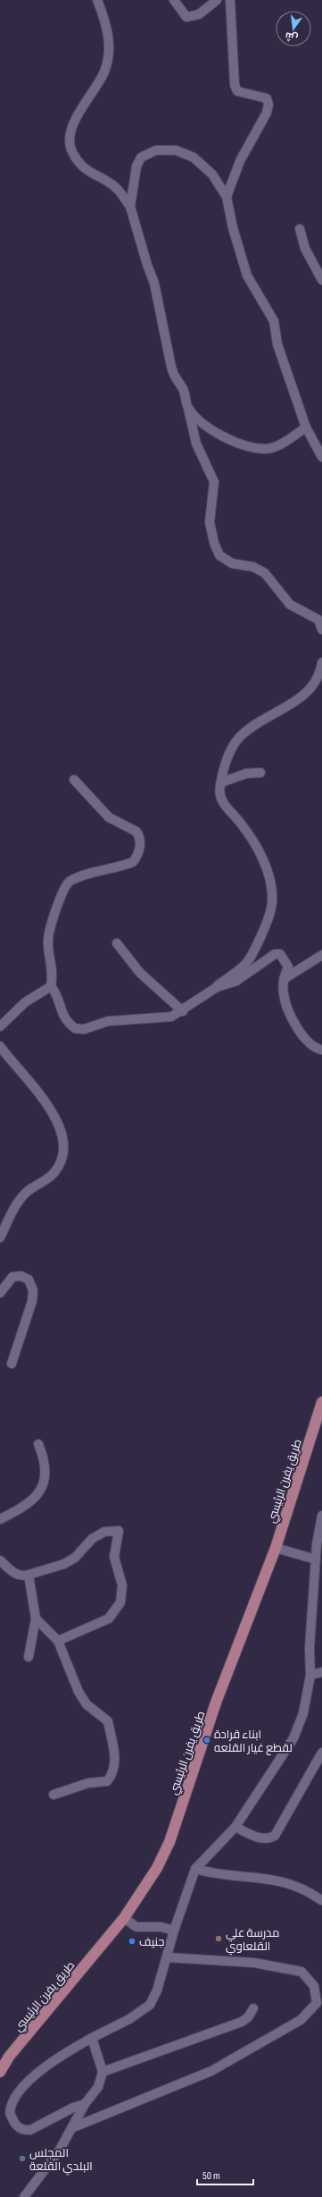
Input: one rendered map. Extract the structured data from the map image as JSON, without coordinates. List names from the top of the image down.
{
  "streets": {
    "main road": ["طريق يفرن الرئيسي"]
  },
  "places": [
    "ابناء قرادة لقطع غيار القلعه",
    "مدرسة علي القلعاوي",
    "جنيف",
    "المجلس البلدي القلعة"
  ],
  "scale_bar": "50 m",
  "north": "bottom"
}
